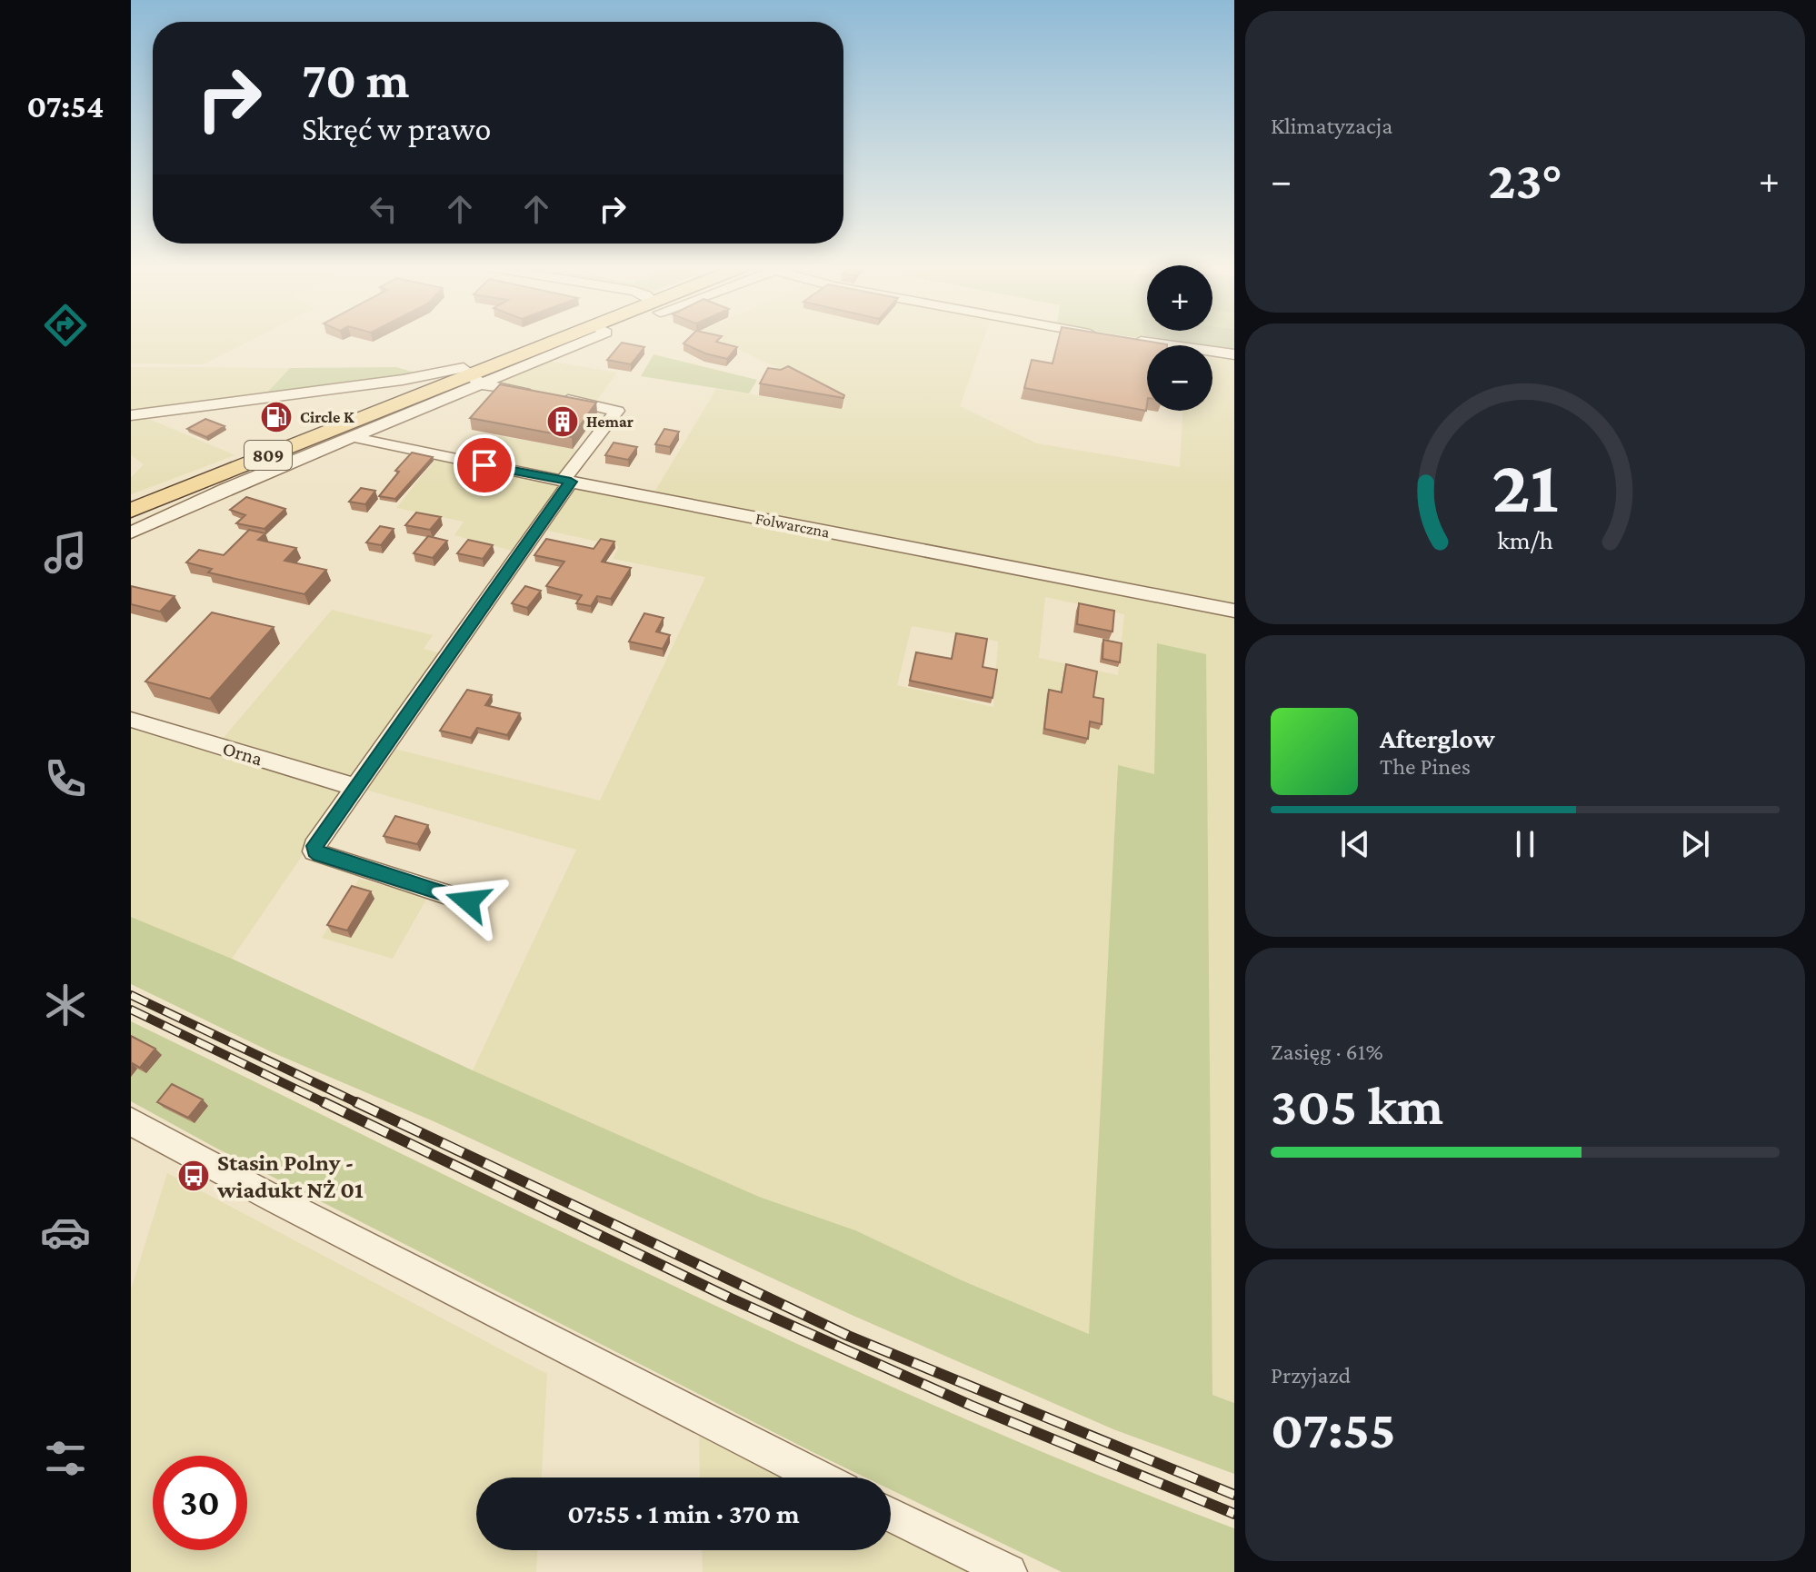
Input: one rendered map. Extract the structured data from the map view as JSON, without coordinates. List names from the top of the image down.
{
  "streets": {
    "main road": ["809"],
    "street": ["Folwarczna", "Orna"]
  },
  "crossings": [
    ["809", "Folwarczna"]
  ],
  "places": {
    "fuel station": ["Circle K"],
    "building": ["Hemar"],
    "bus stop": ["Stasin Polny - wiadukt NŻ 01"]
  },
  "page": {
    "tabs": "07:54",
    "tile": [
      "Klimatyzacja",
      ["Zasięg · 61%", "305 km"],
      ["Przyjazd", "07:55"]
    ],
    "turn": ["70 m", "Skręć w prawo"],
    "heat": ["−", "23°", "+"],
    "map_buttons": ["+", "−"],
    "song": ["Afterglow", "The Pines"],
    "limit": "30",
    "trip": "07:55 · 1 min · 370 m",
    "gauge": ["21", "km/h"]
  }
}
